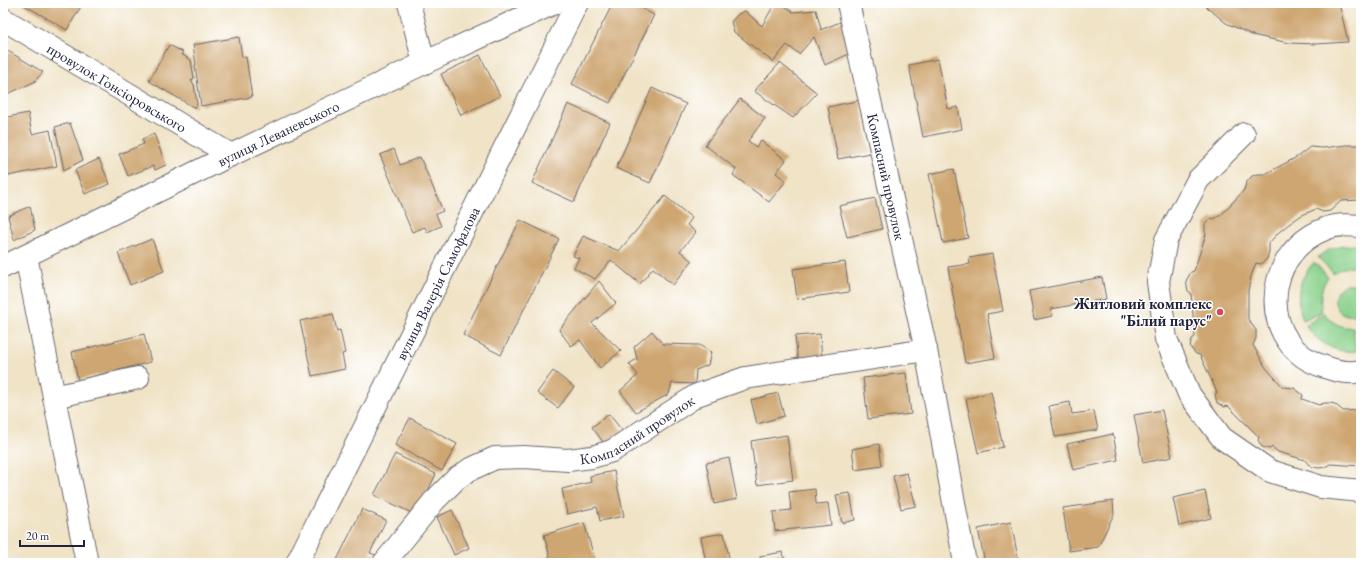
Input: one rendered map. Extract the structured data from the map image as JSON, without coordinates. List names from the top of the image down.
{
  "streets": {
    "street": [
      "провулок Гонсіоровського",
      "вулиця Леваневського",
      "Компасний провулок",
      "вулиця Валерія Самофалова"
    ]
  },
  "crossings": [
    ["провулок Гонсіоровського", "вулиця Леваневського"]
  ],
  "places": ["Житловий комплекс \"Білий парус\""],
  "scale_bar": "20 m"
}
